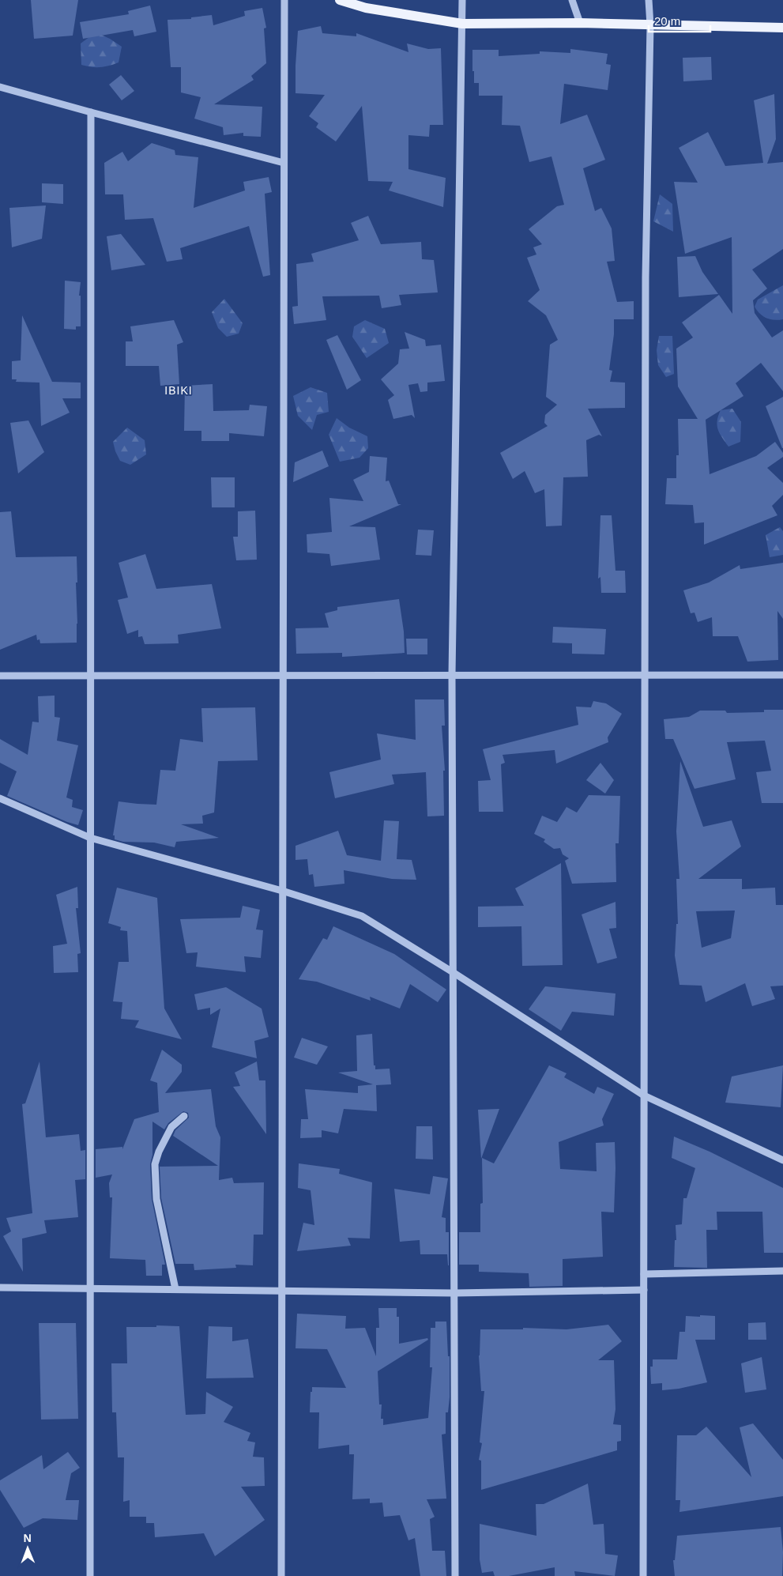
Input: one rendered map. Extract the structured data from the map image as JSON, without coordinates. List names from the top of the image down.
{
  "districts": ["IBIKI"],
  "scale_bar": "20 m",
  "north": "top"
}
